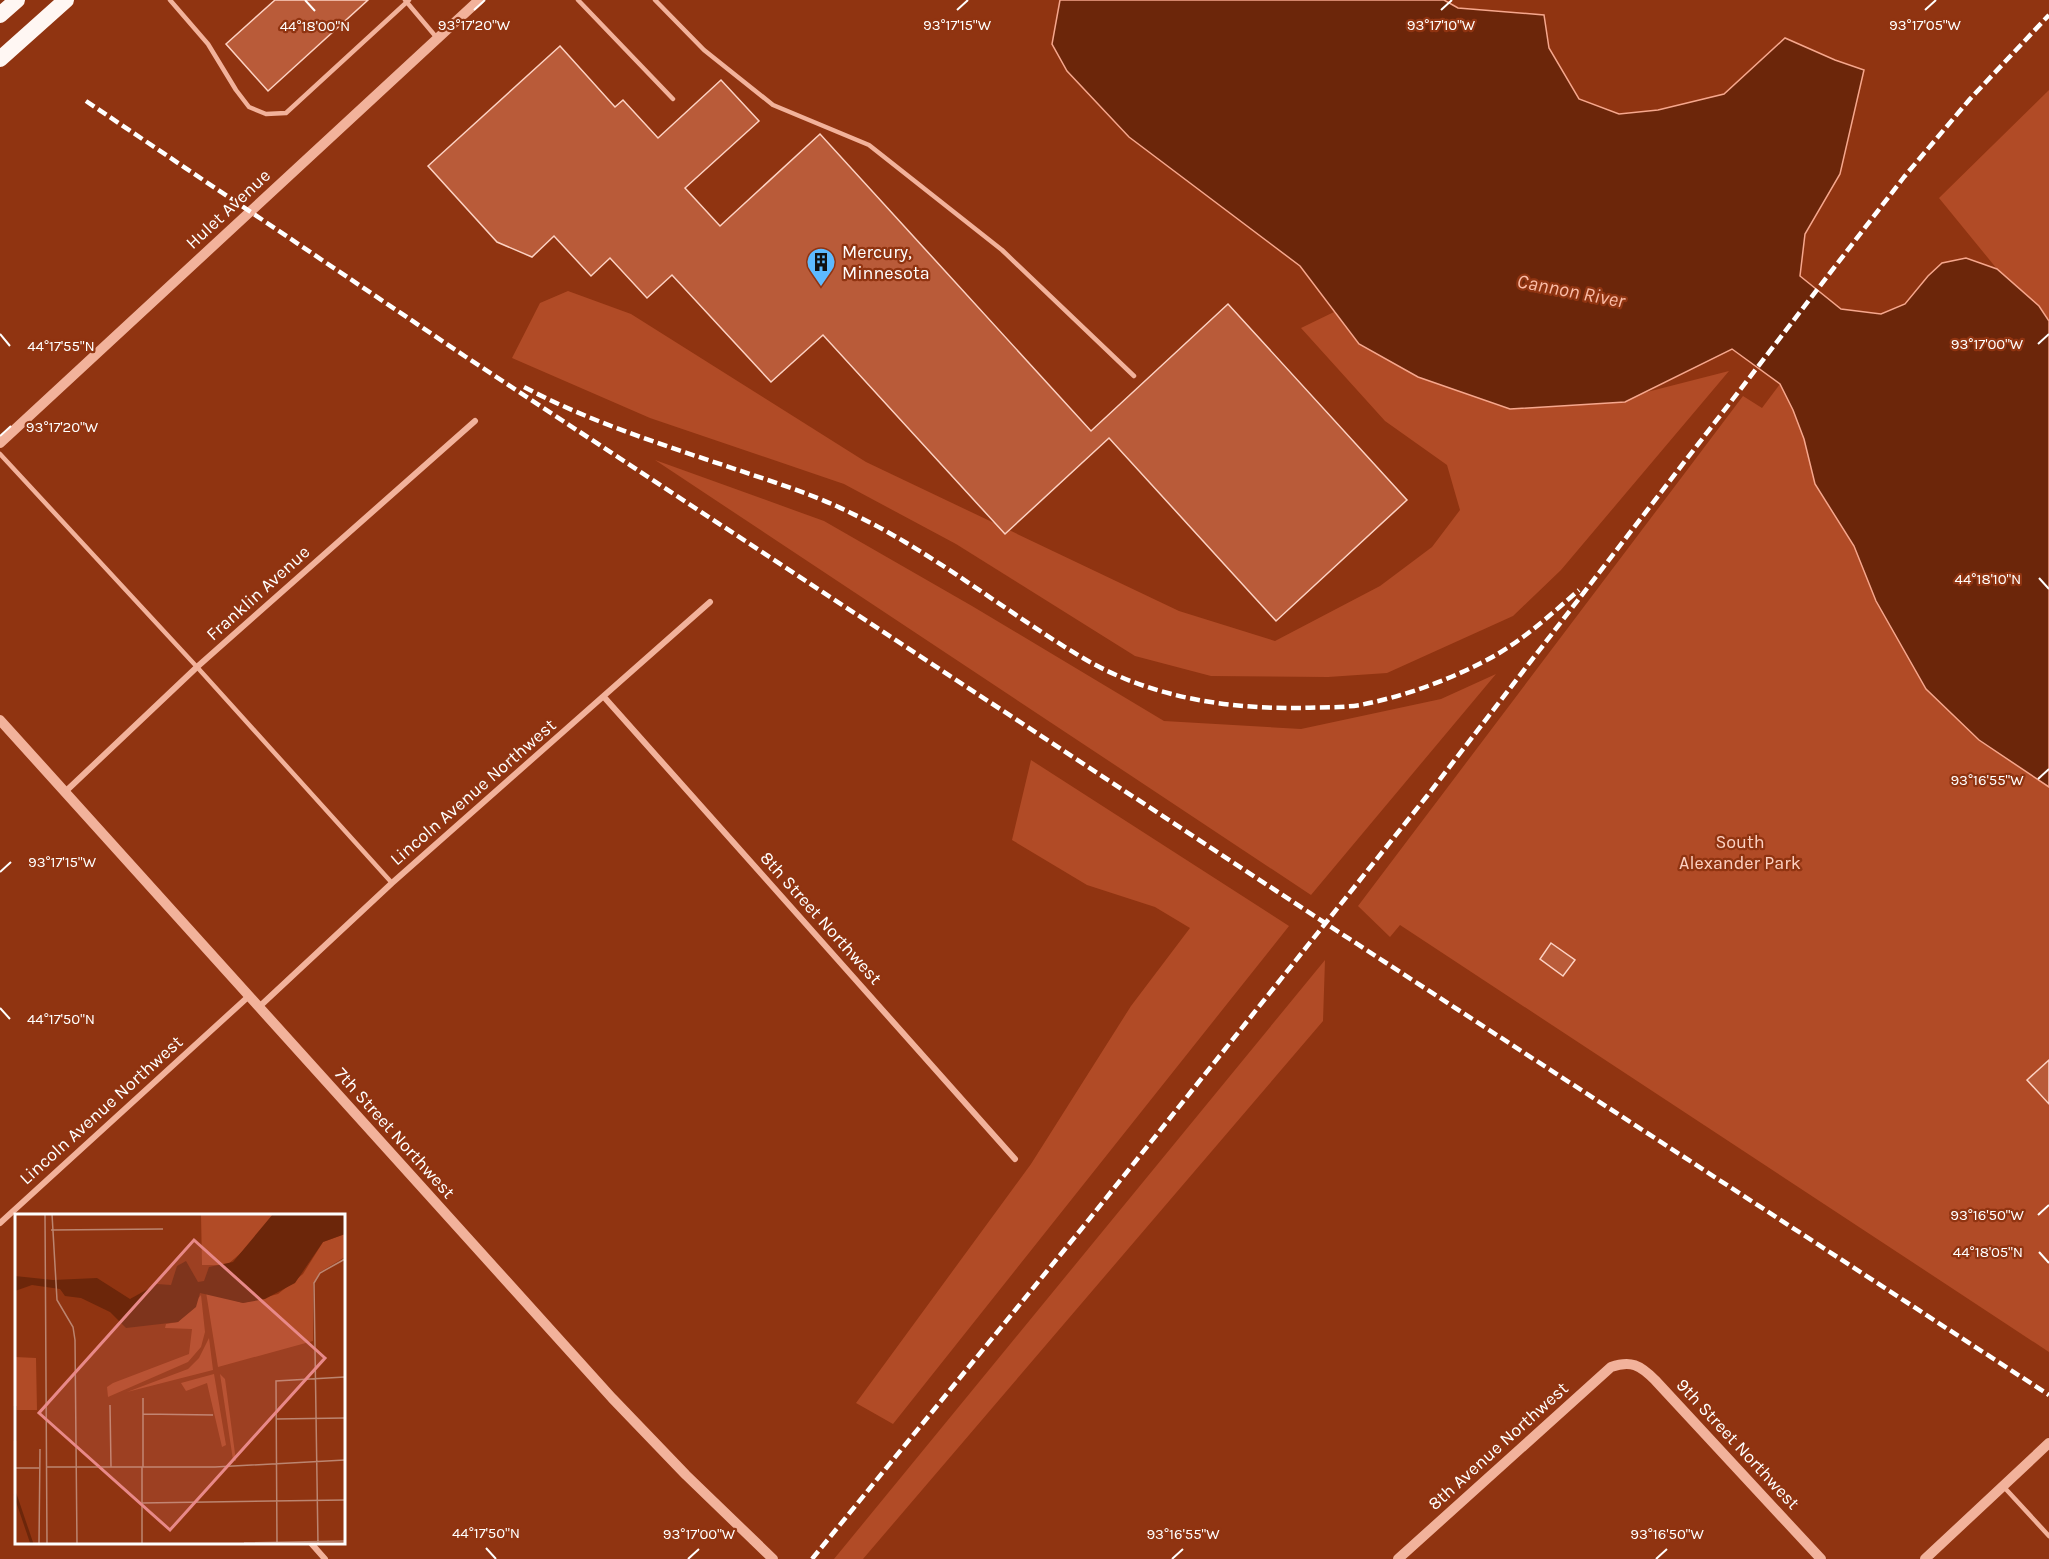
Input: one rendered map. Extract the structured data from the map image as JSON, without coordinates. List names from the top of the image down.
{
  "streets": {
    "street": [
      "Hulet Avenue",
      "Franklin Avenue",
      "Lincoln Avenue Northwest",
      "8th Street Northwest",
      "7th Street Northwest",
      "9th Street Northwest",
      "8th Avenue Northwest"
    ]
  },
  "crossings": [
    ["Franklin Avenue", "7th Street Northwest"],
    ["Lincoln Avenue Northwest", "8th Street Northwest"],
    ["Lincoln Avenue Northwest", "7th Street Northwest"],
    ["9th Street Northwest", "8th Avenue Northwest"]
  ],
  "water": ["Cannon River"],
  "parks": ["South Alexander Park"],
  "places": {
    "building": ["Mercury, Minnesota"]
  },
  "coordinates": [
    "93°17'20\"W",
    "93°17'15\"W",
    "93°17'10\"W",
    "93°17'05\"W",
    "44°18'00\"N",
    "93°17'00\"W",
    "44°17'55\"N",
    "44°18'10\"N",
    "93°16'55\"W",
    "44°17'50\"N",
    "93°16'50\"W",
    "44°18'05\"N"
  ]
}
